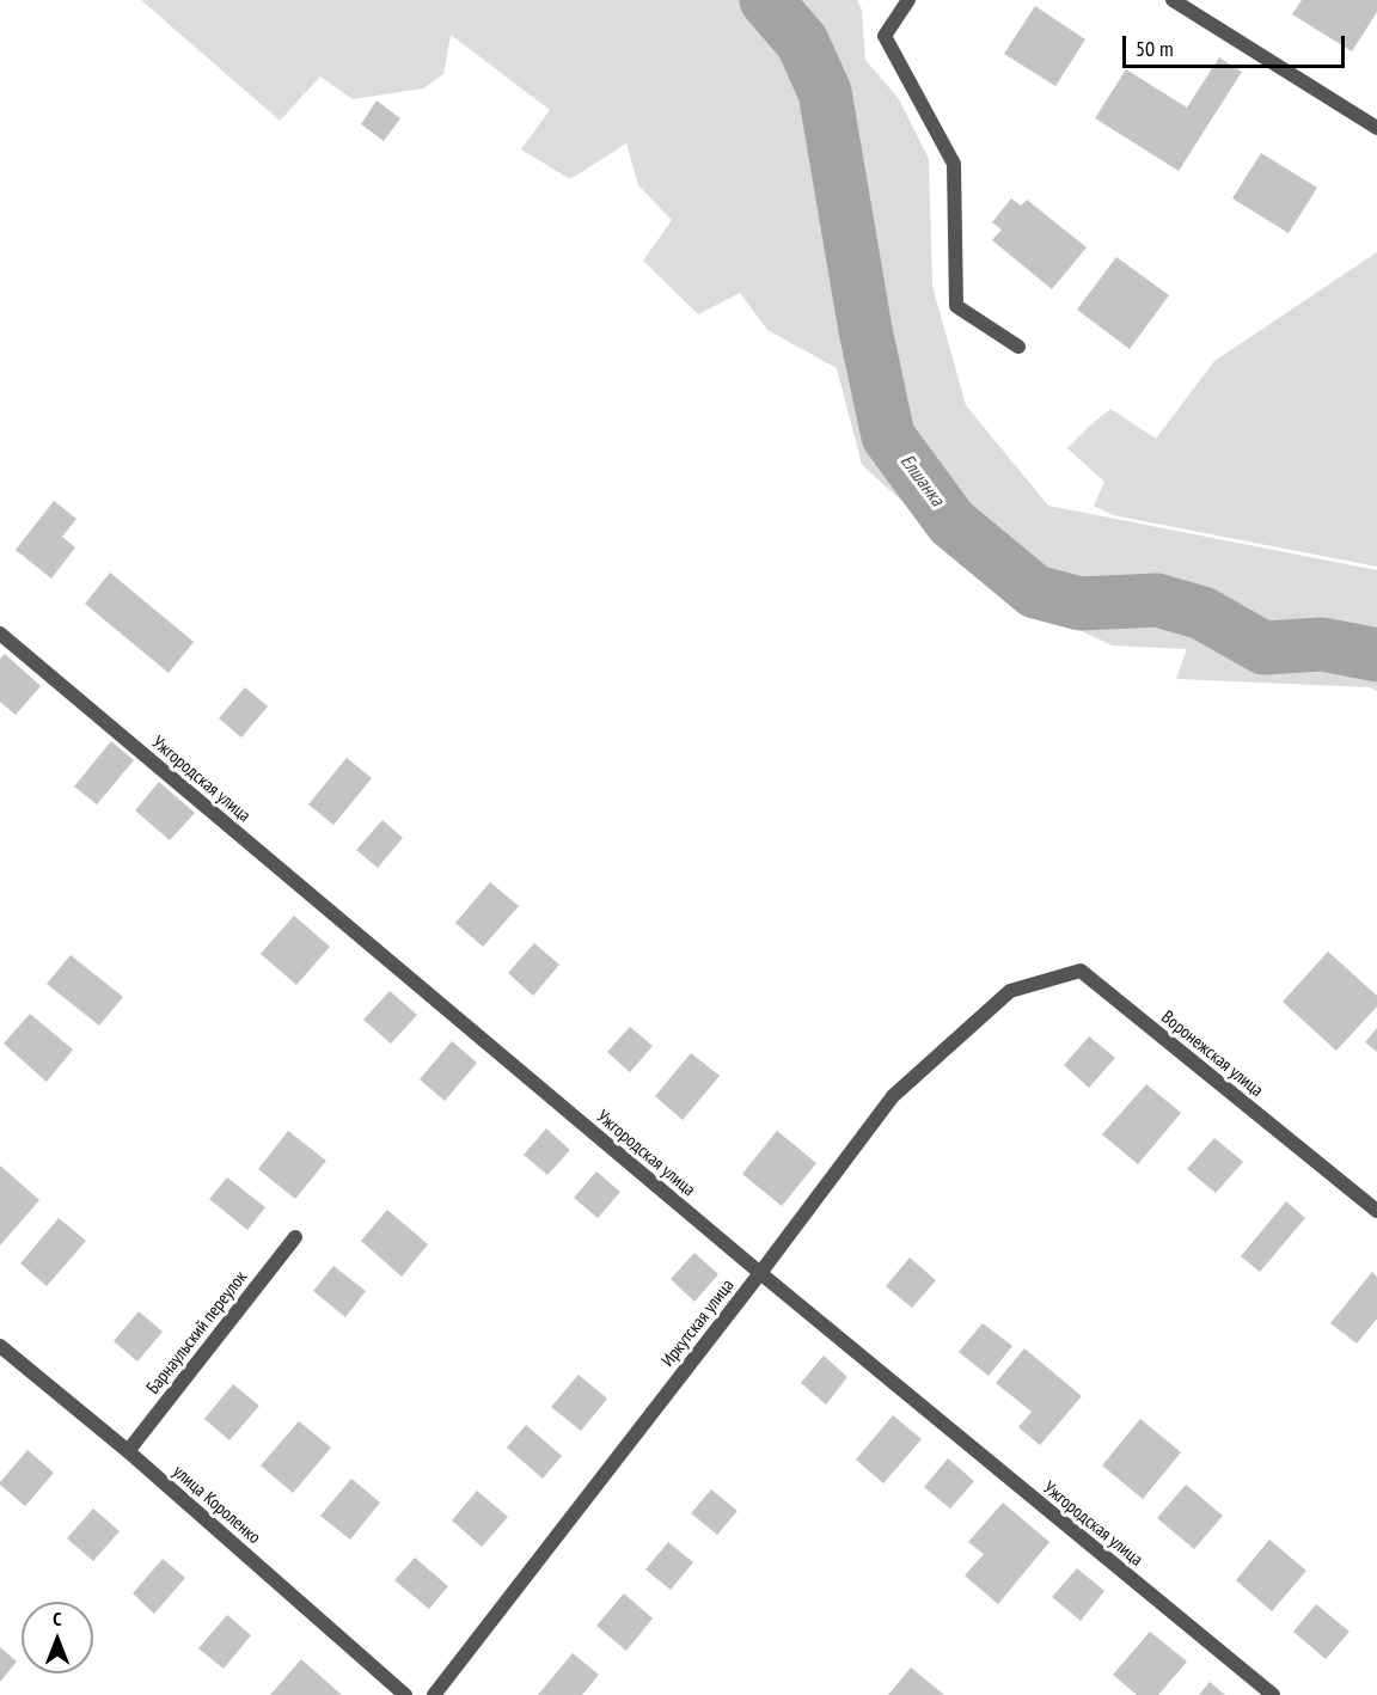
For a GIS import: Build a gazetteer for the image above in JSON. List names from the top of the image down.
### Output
{
  "streets": {
    "street": [
      "Ужгородская улица",
      "Воронежская улица",
      "Иркутская улица",
      "Барнаульский переулок",
      "улица Короленко"
    ]
  },
  "crossings": [
    ["Ужгородская улица", "Иркутская улица"],
    ["Воронежская улица", "Иркутская улица"],
    ["Барнаульский переулок", "улица Короленко"]
  ],
  "water": ["Елшанка"],
  "scale_bar": "50 m",
  "north": "top"
}
